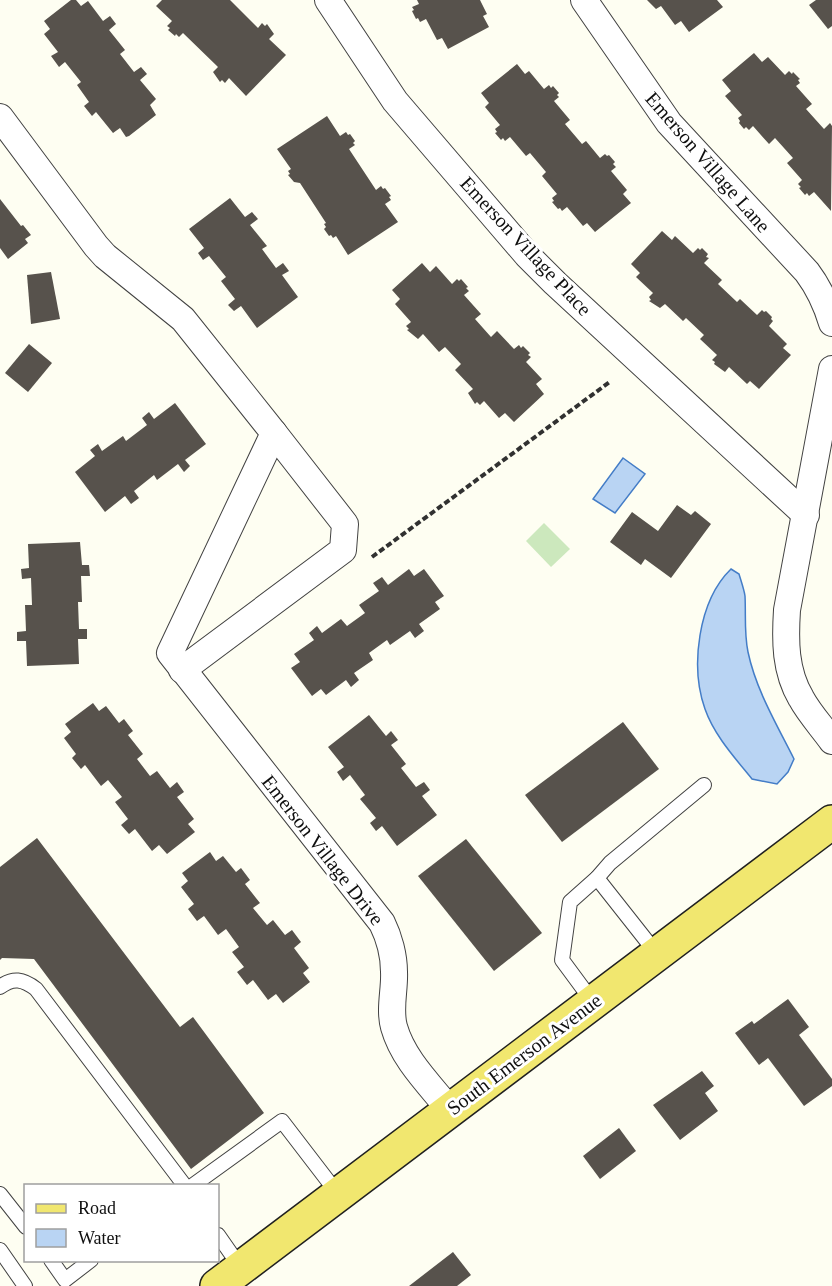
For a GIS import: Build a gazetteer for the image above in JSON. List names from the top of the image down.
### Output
{
  "streets": {
    "main road": ["South Emerson Avenue"],
    "street": ["Emerson Village Lane", "Emerson Village Place", "Emerson Village Drive"]
  },
  "crossings": [
    ["Emerson Village Drive", "South Emerson Avenue"]
  ],
  "legend": ["Road", "Water"]
}
